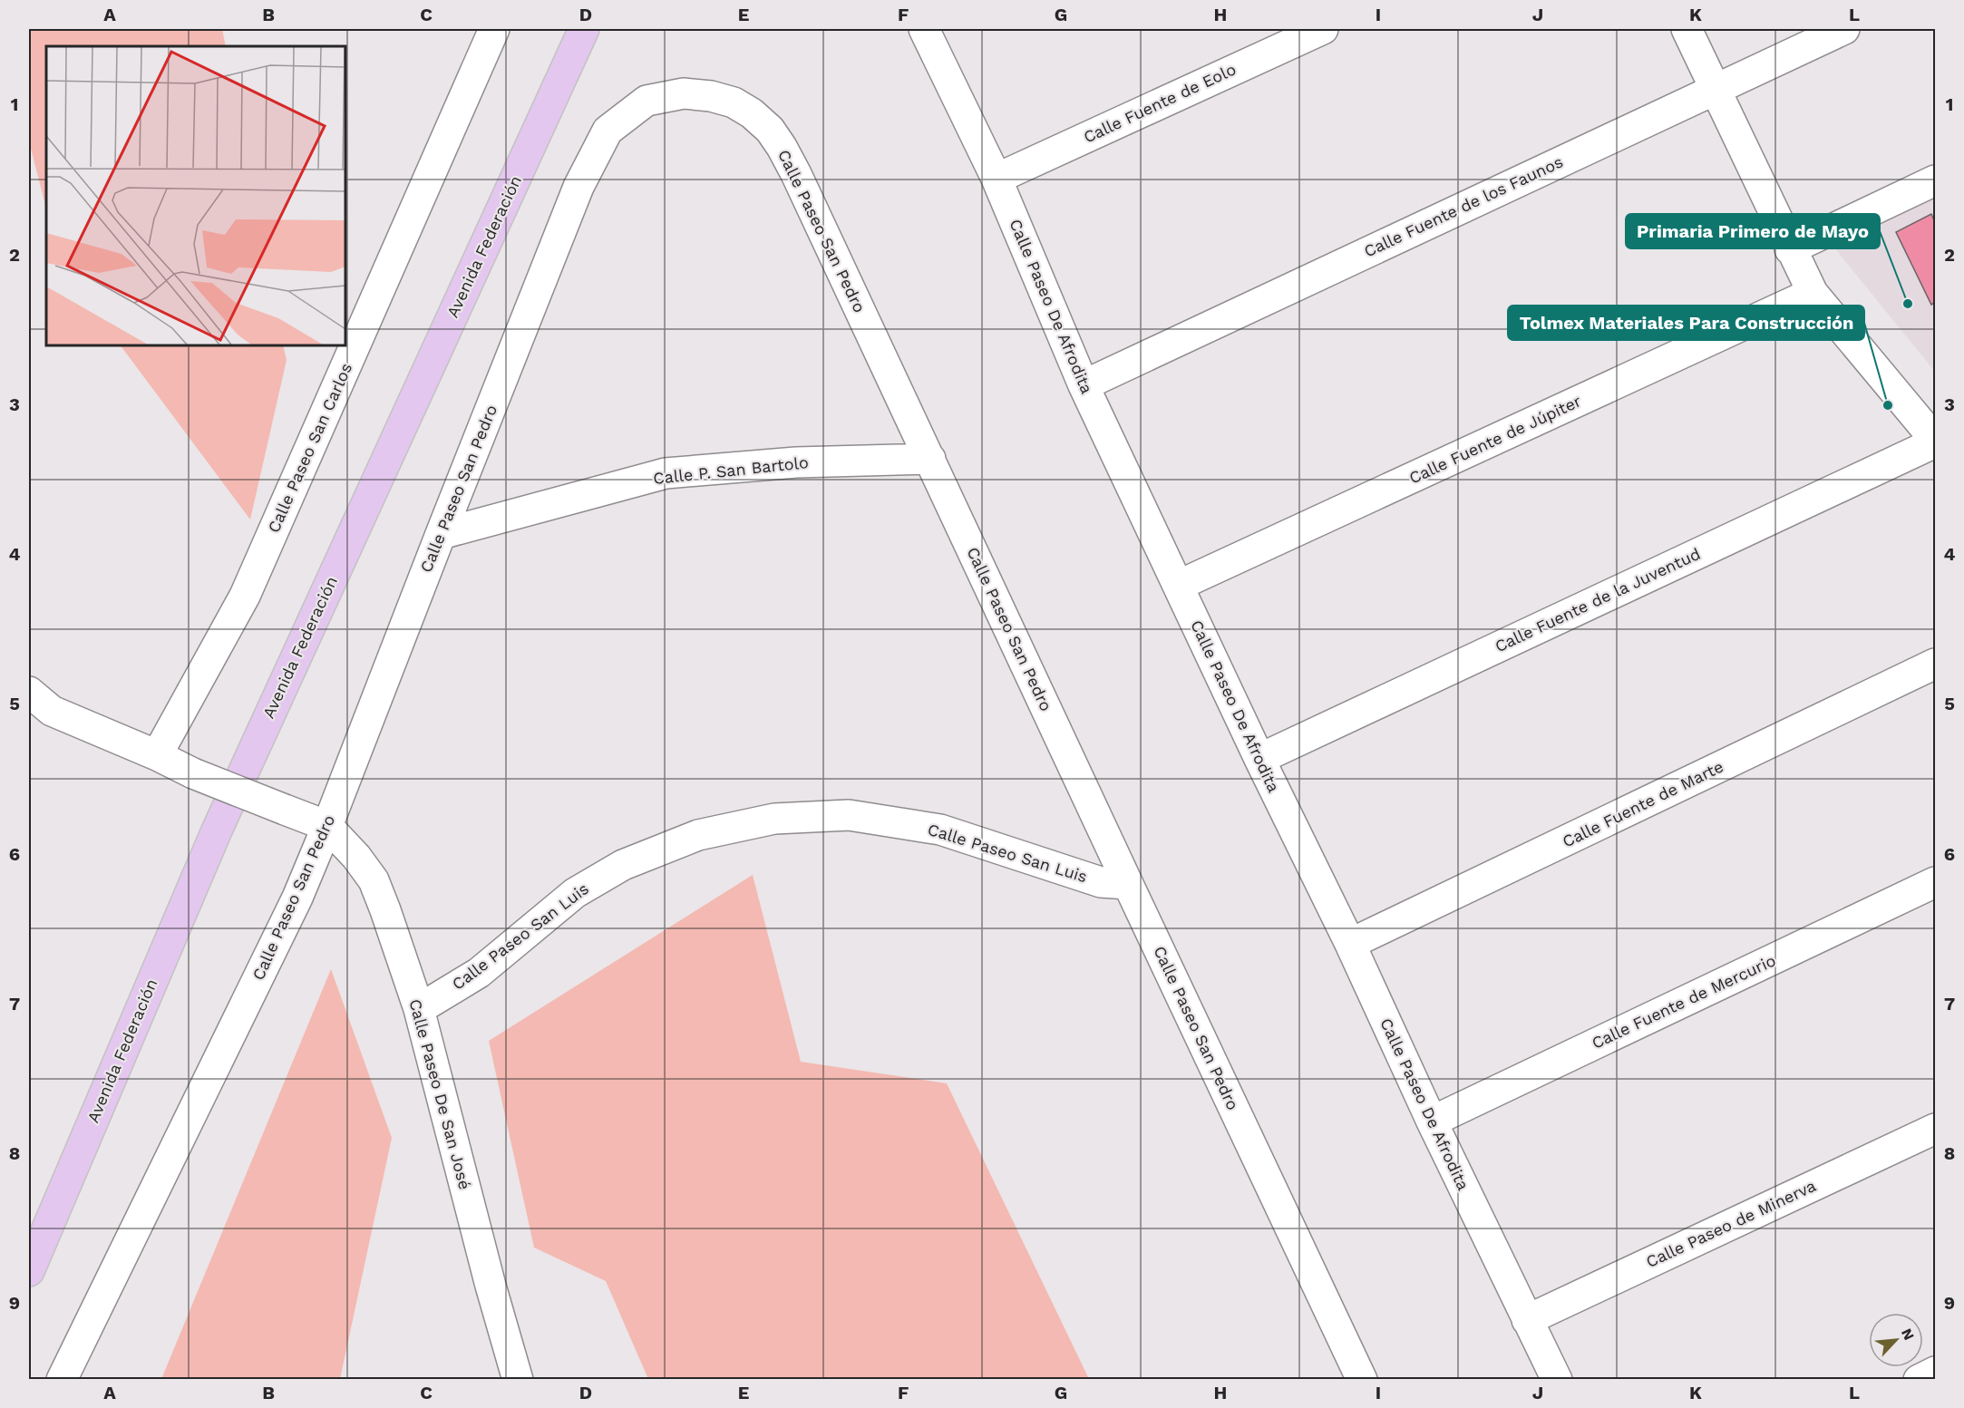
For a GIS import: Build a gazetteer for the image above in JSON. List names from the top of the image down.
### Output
{
  "streets": {
    "main road": ["Avenida Federación"],
    "street": [
      "Calle Fuente de Eolo",
      "Calle Fuente de los Faunos",
      "Calle Paseo San Pedro",
      "Calle Paseo De Afrodita",
      "Calle Fuente de Júpiter",
      "Calle Paseo San Carlos",
      "Calle P. San Bartolo",
      "Calle Fuente de la Juventud",
      "Calle Fuente de Marte",
      "Calle Paseo San Luis",
      "Calle Fuente de Mercurio",
      "Calle Paseo De San José",
      "Calle Paseo de Minerva"
    ]
  },
  "crossings": [
    ["Calle Fuente de Eolo", "Calle Paseo De Afrodita"],
    ["Calle Fuente de los Faunos", "Calle Paseo De Afrodita"],
    ["Calle Paseo San Pedro", "Calle P. San Bartolo"],
    ["Calle Paseo San Pedro", "Calle Paseo San Luis"],
    ["Calle Paseo San Pedro", "Calle Paseo De San José"],
    ["Calle Paseo De Afrodita", "Calle Fuente de Júpiter"],
    ["Calle Paseo De Afrodita", "Calle Fuente de la Juventud"],
    ["Calle Paseo De Afrodita", "Calle Fuente de Marte"],
    ["Calle Paseo De Afrodita", "Calle Fuente de Mercurio"],
    ["Calle Paseo De Afrodita", "Calle Paseo de Minerva"],
    ["Calle Paseo San Luis", "Calle Paseo De San José"]
  ],
  "places": ["Primaria Primero de Mayo", "Tolmex Materiales Para Construcción"],
  "north": "top right",
  "grid": {
    "columns": [
      "A",
      "B",
      "C",
      "D",
      "E",
      "F",
      "G",
      "H",
      "I",
      "J",
      "K",
      "L"
    ],
    "rows": [
      "1",
      "2",
      "3",
      "4",
      "5",
      "6",
      "7",
      "8",
      "9"
    ]
  }
}
